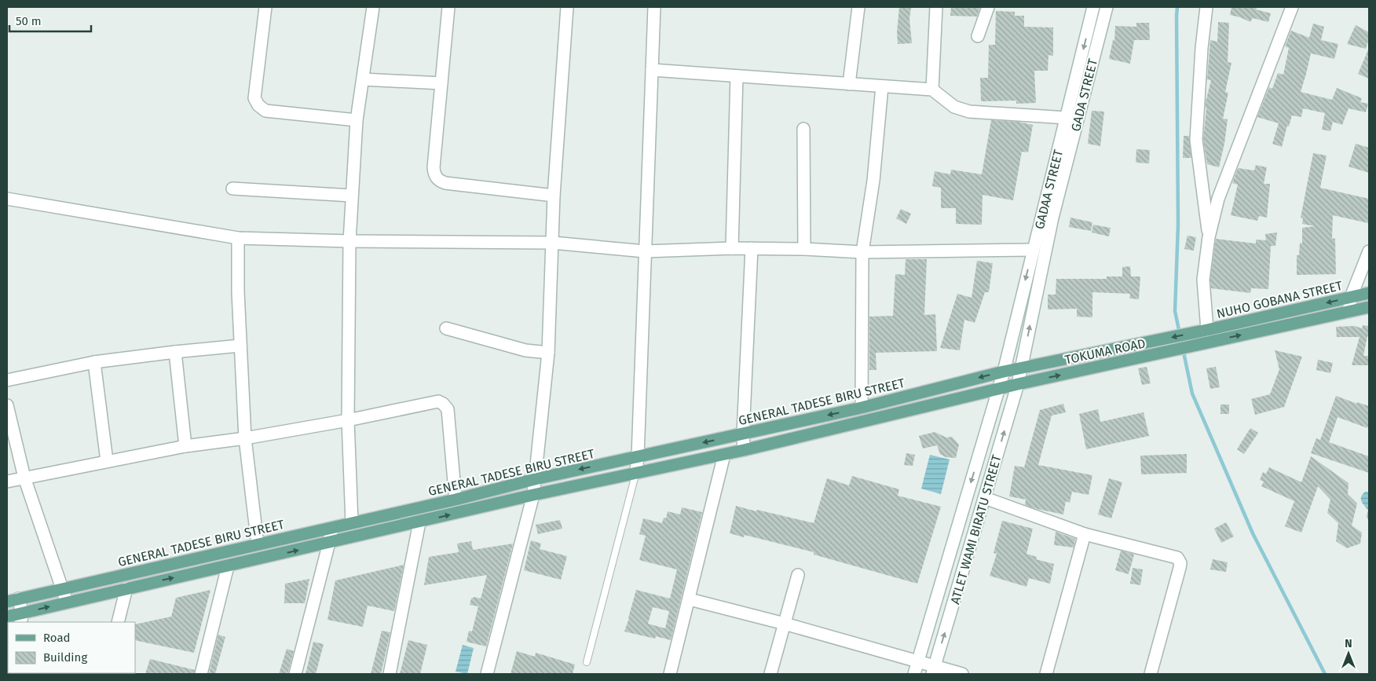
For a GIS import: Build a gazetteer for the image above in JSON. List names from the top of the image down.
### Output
{
  "streets": {
    "main road": ["NUHO GOBANA STREET", "TOKUMA ROAD", "GENERAL TADESE BIRU STREET"],
    "street": ["GADA STREET", "GADAA STREET", "ATLET WAMI BIRATU STREET"]
  },
  "crossings": [
    ["GADA STREET", "TOKUMA ROAD"],
    ["GADA STREET", "GENERAL TADESE BIRU STREET"],
    ["GADA STREET", "ATLET WAMI BIRATU STREET"],
    ["GADAA STREET", "GENERAL TADESE BIRU STREET"],
    ["GADAA STREET", "ATLET WAMI BIRATU STREET"],
    ["NUHO GOBANA STREET", "TOKUMA ROAD"],
    ["TOKUMA ROAD", "GENERAL TADESE BIRU STREET"],
    ["TOKUMA ROAD", "ATLET WAMI BIRATU STREET"],
    ["GENERAL TADESE BIRU STREET", "ATLET WAMI BIRATU STREET"]
  ],
  "one_way": ["GADA STREET", "GADAA STREET"],
  "legend": ["Road", "Building"],
  "scale_bar": "50 m",
  "north": "top"
}
